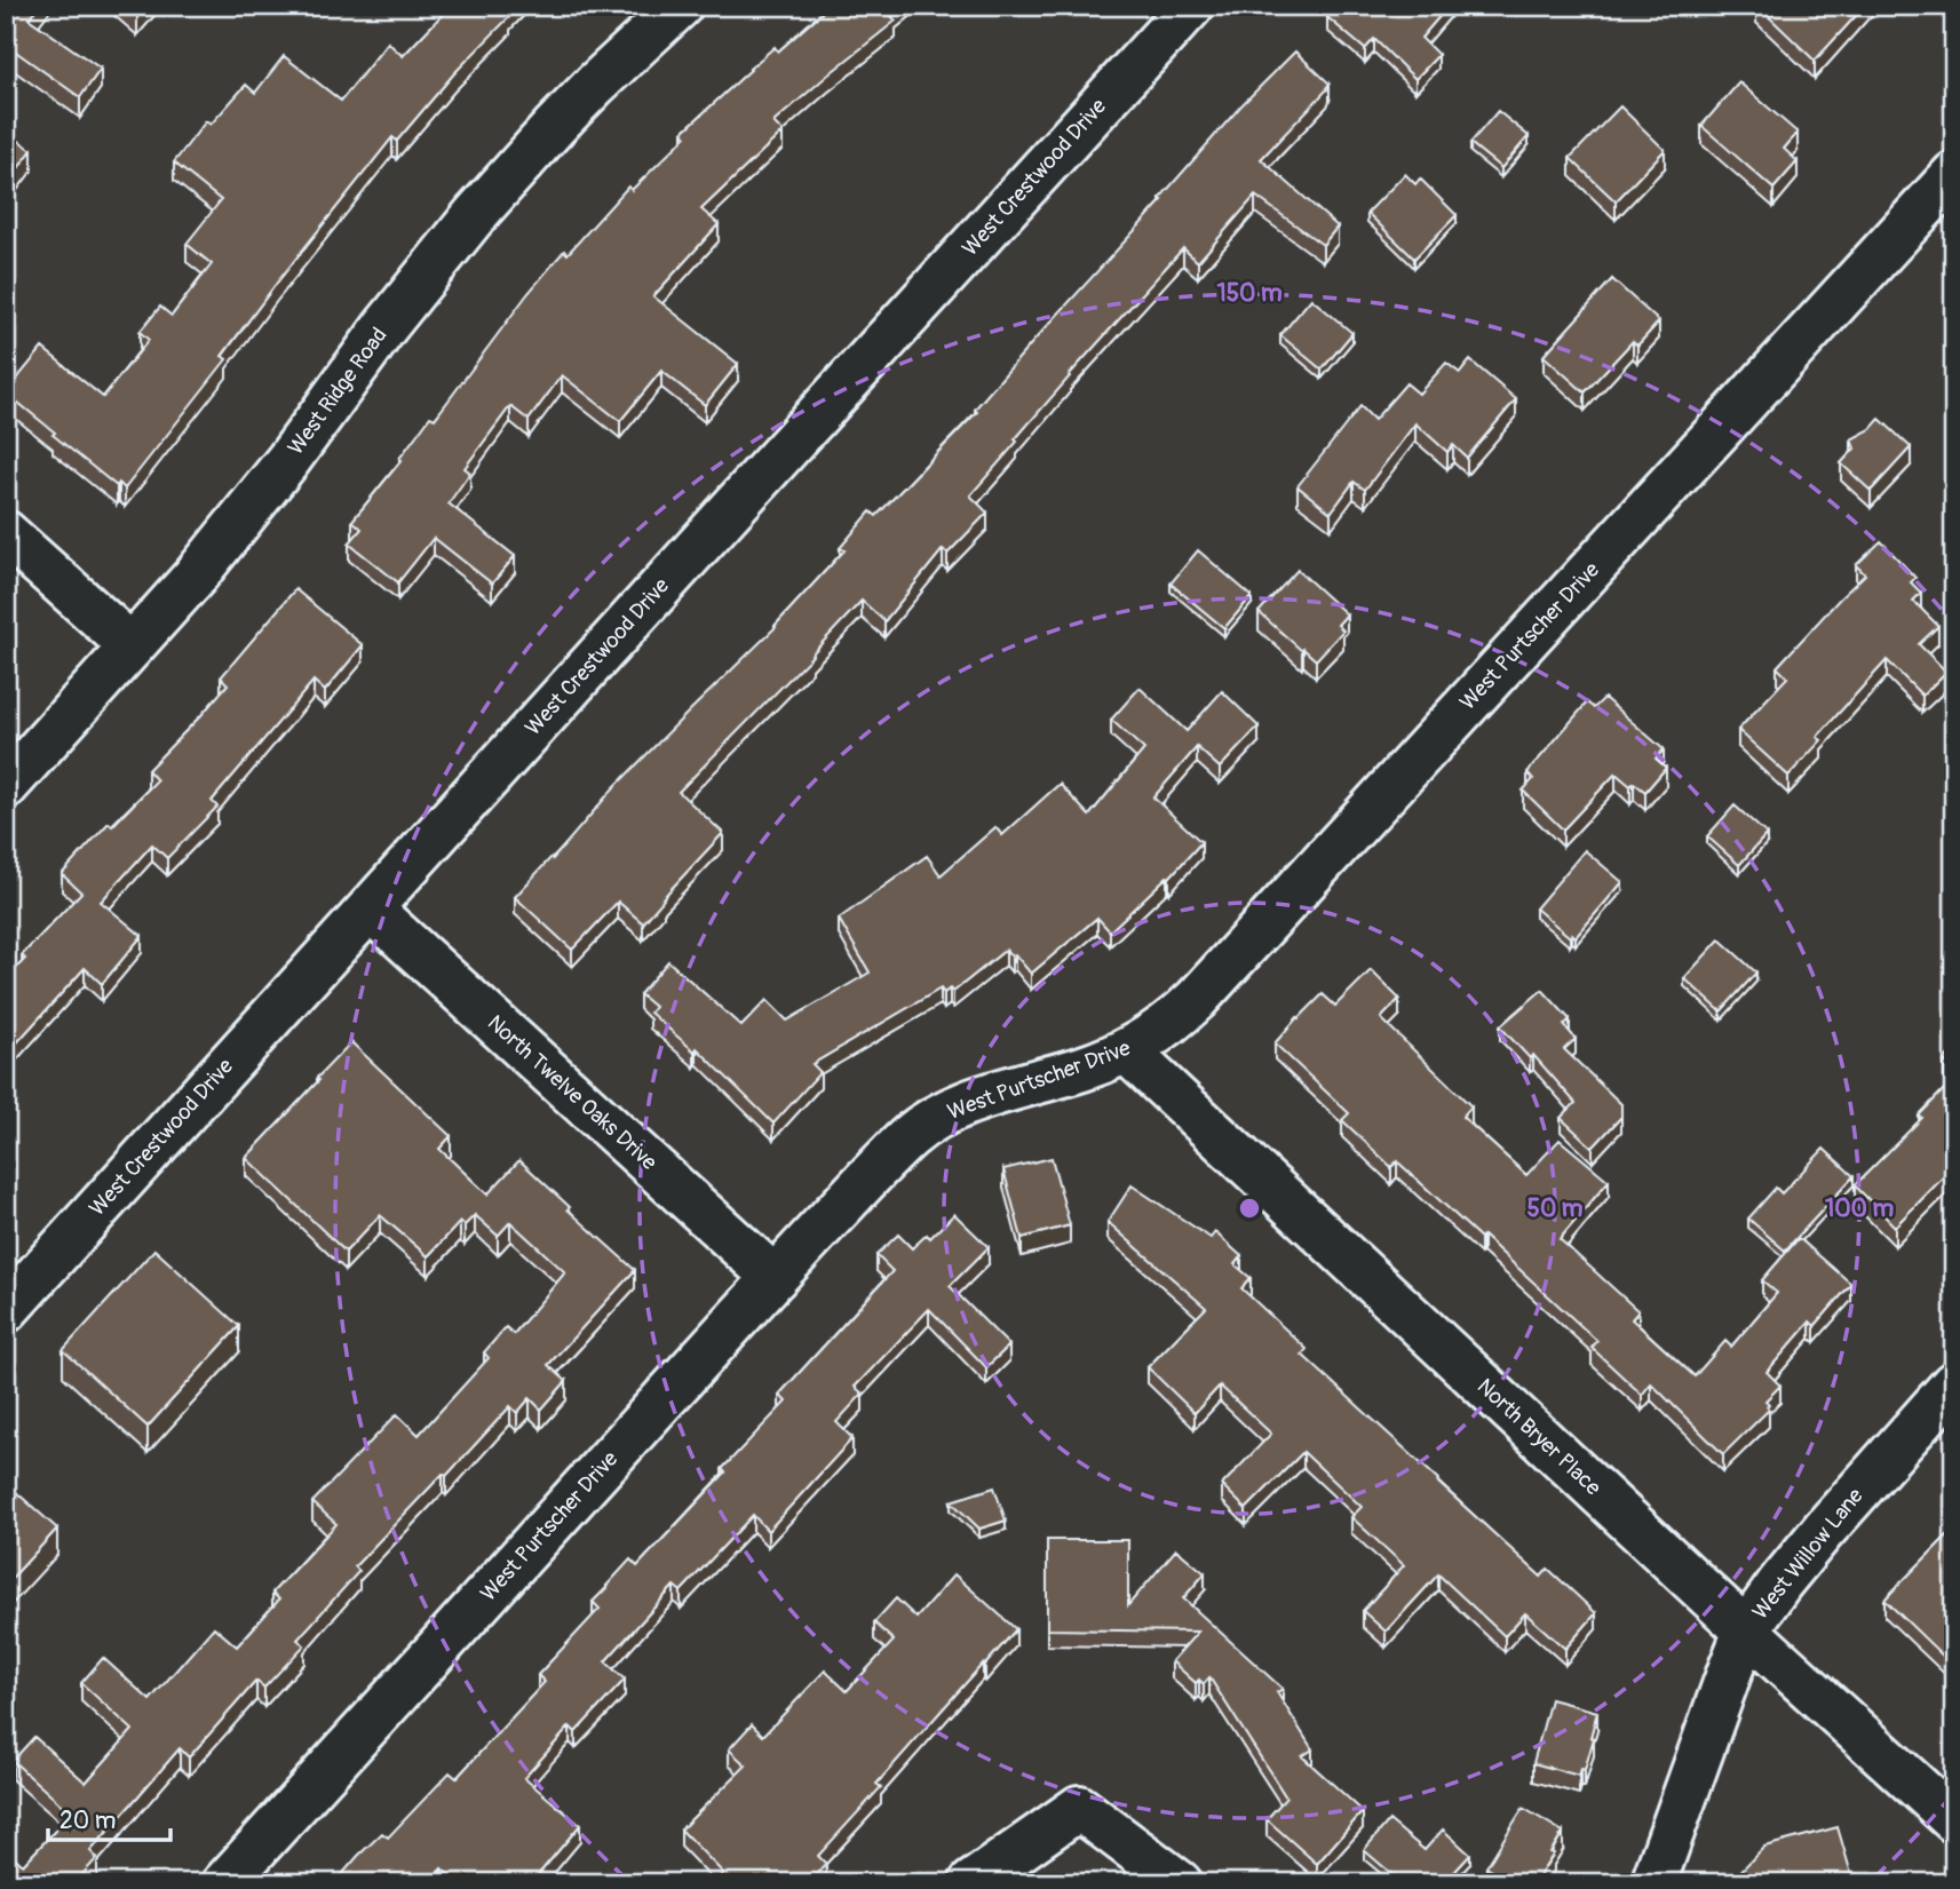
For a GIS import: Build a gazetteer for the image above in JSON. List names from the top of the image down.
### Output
{
  "streets": {
    "street": [
      "West Crestwood Drive",
      "West Ridge Road",
      "West Purtscher Drive",
      "North Twelve Oaks Drive",
      "North Bryer Place",
      "West Willow Lane"
    ]
  },
  "crossings": [
    ["West Crestwood Drive", "North Twelve Oaks Drive"],
    ["West Purtscher Drive", "North Twelve Oaks Drive"],
    ["West Purtscher Drive", "North Bryer Place"],
    ["North Bryer Place", "West Willow Lane"]
  ],
  "scale_bar": "20 m",
  "rings": ["150 m", "50 m", "100 m"]
}
